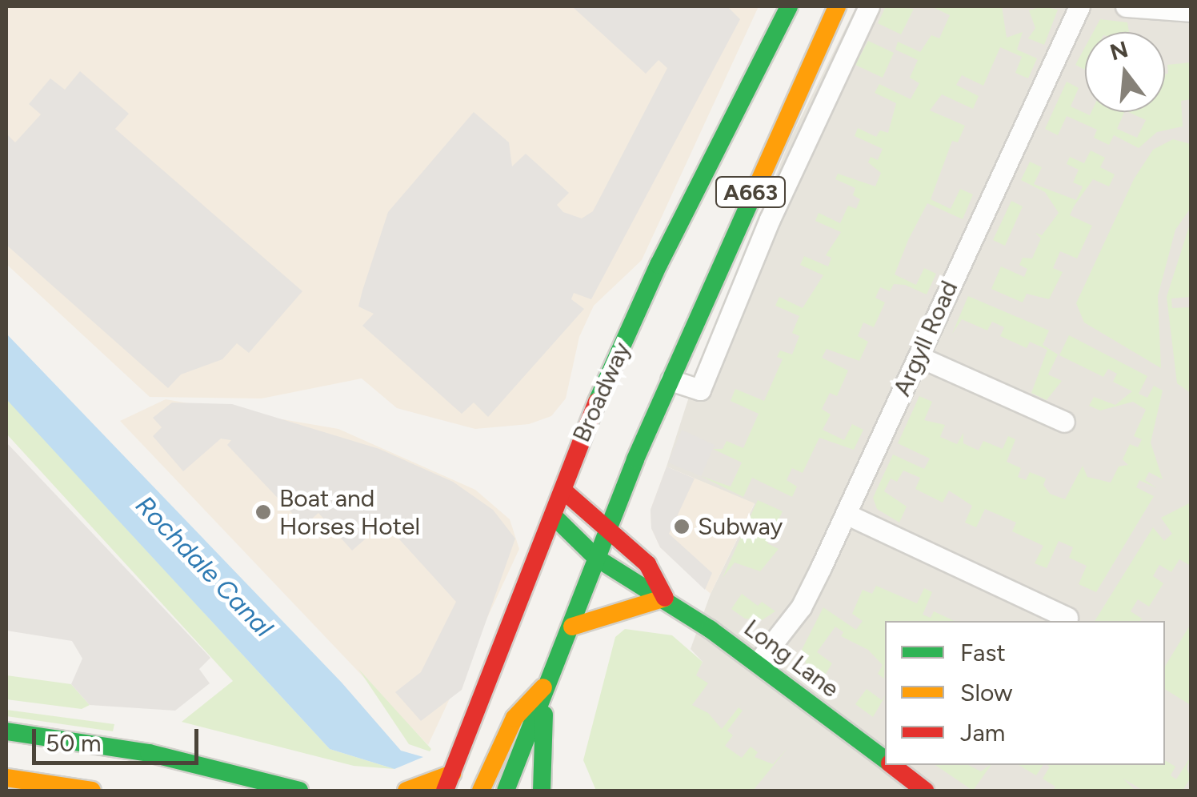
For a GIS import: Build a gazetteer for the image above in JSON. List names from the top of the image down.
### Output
{
  "streets": {
    "main road": ["A663", "Broadway", "Long Lane"],
    "street": ["Argyll Road"]
  },
  "crossings": [
    ["A663", "Long Lane"],
    ["Argyll Road", "Long Lane"],
    ["Broadway", "Long Lane"]
  ],
  "water": ["Rochdale Canal"],
  "places": ["Boat and Horses Hotel", "Subway"],
  "legend": ["Fast", "Slow", "Jam"],
  "scale_bar": "50 m",
  "north": "top"
}
